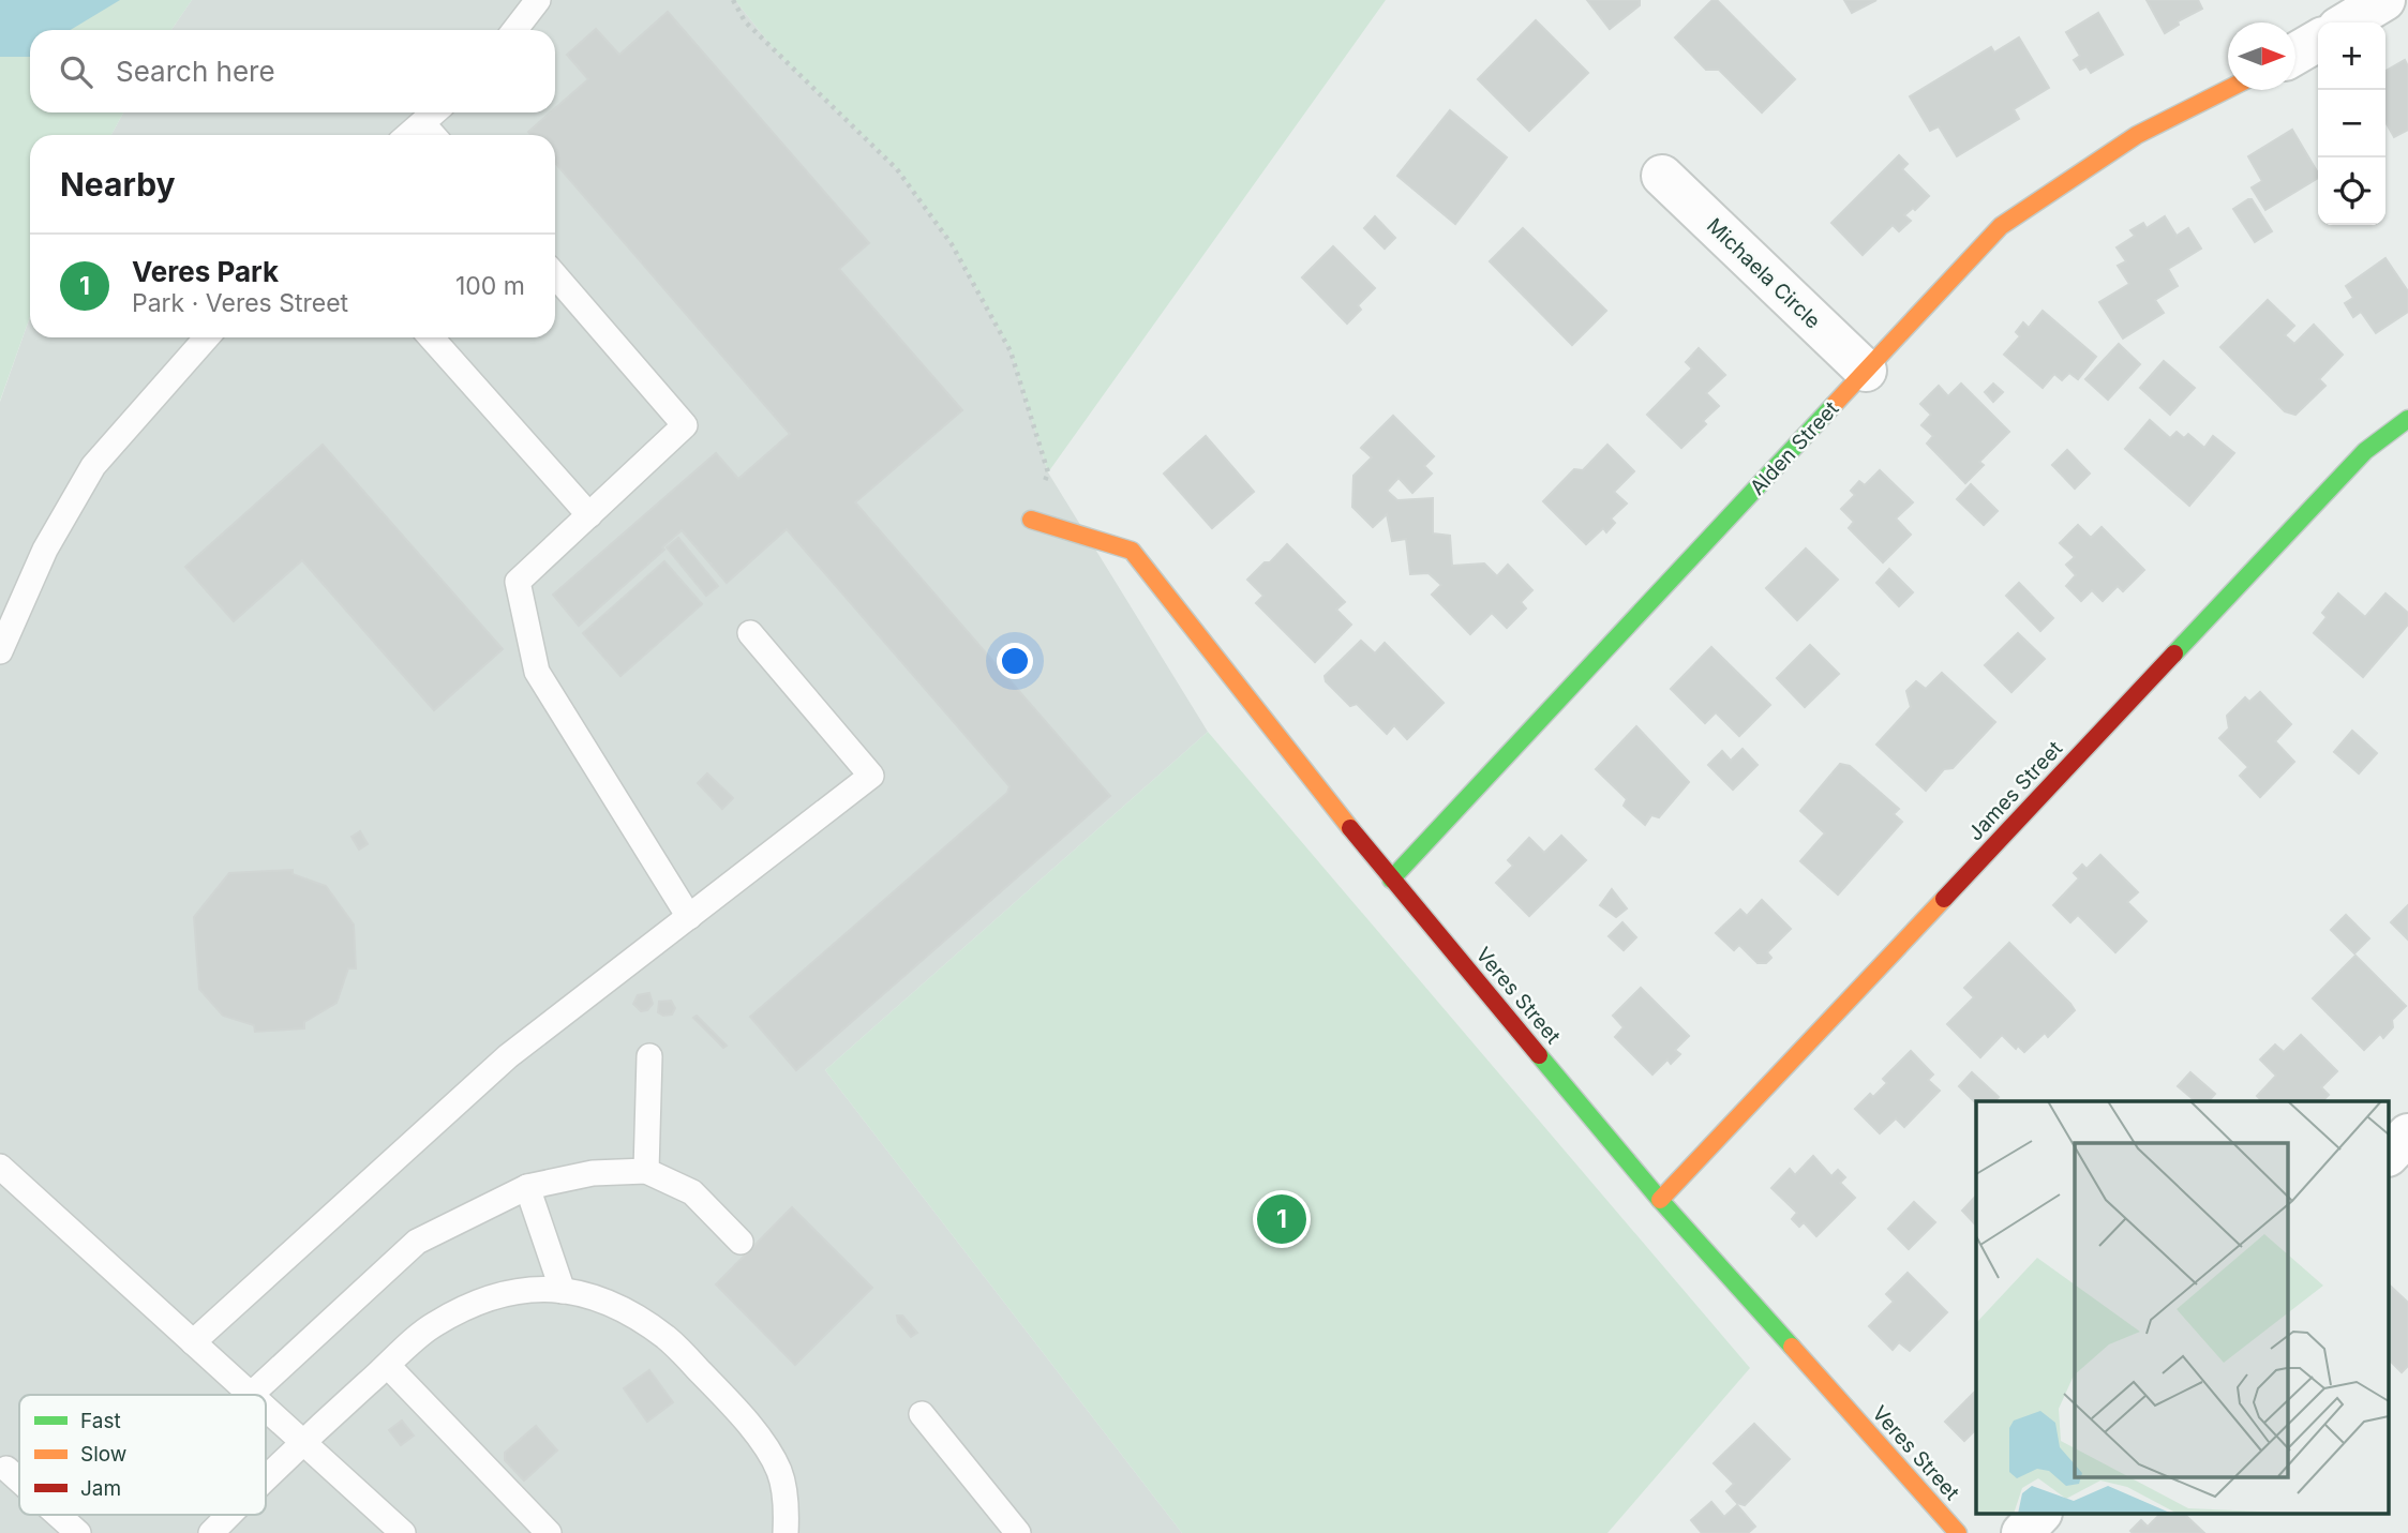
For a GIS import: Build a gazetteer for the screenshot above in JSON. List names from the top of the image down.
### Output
{
  "streets": {
    "street": [
      "Michaela Circle",
      "Alden Street",
      "James Street",
      "Veres Street"
    ]
  },
  "crossings": [
    ["Michaela Circle", "Alden Street"],
    ["Alden Street", "Veres Street"],
    ["James Street", "Veres Street"]
  ],
  "legend": ["Fast", "Slow", "Jam"],
  "north": "right",
  "page": {
    "map_buttons": ["+", "−"],
    "search": "Search here",
    "heading": "Nearby",
    "list": [
      {
        "mark": "1",
        "name": "Veres Park",
        "note": "Park · Veres Street",
        "value": "100 m"
      }
    ],
    "pins": "1"
  }
}
